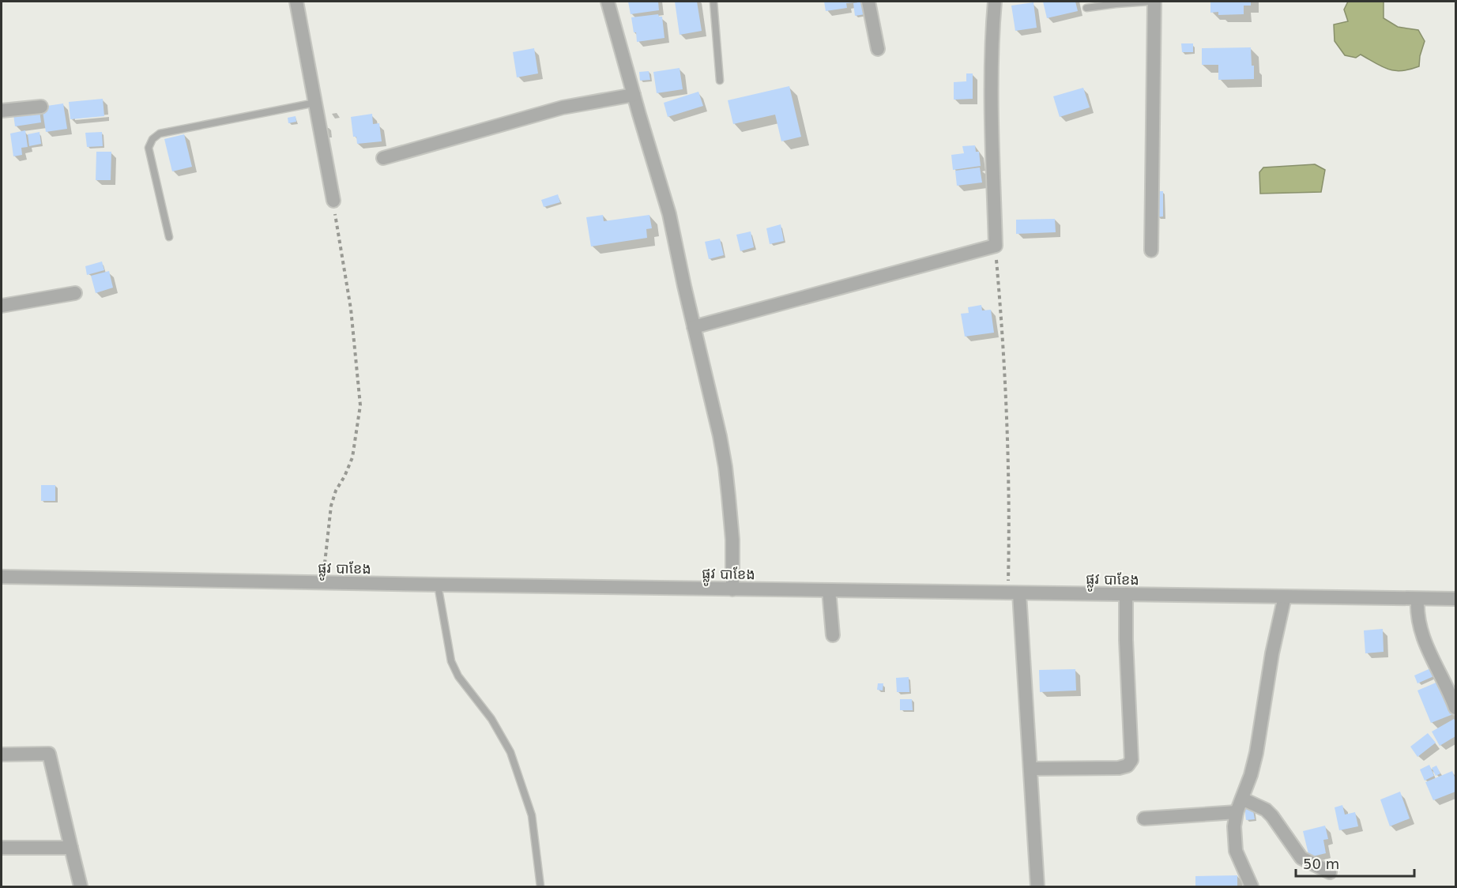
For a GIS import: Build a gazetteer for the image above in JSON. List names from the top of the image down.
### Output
{
  "streets": {
    "street": ["ផ្លូវ បាខែង"]
  },
  "scale_bar": "50 m"
}
